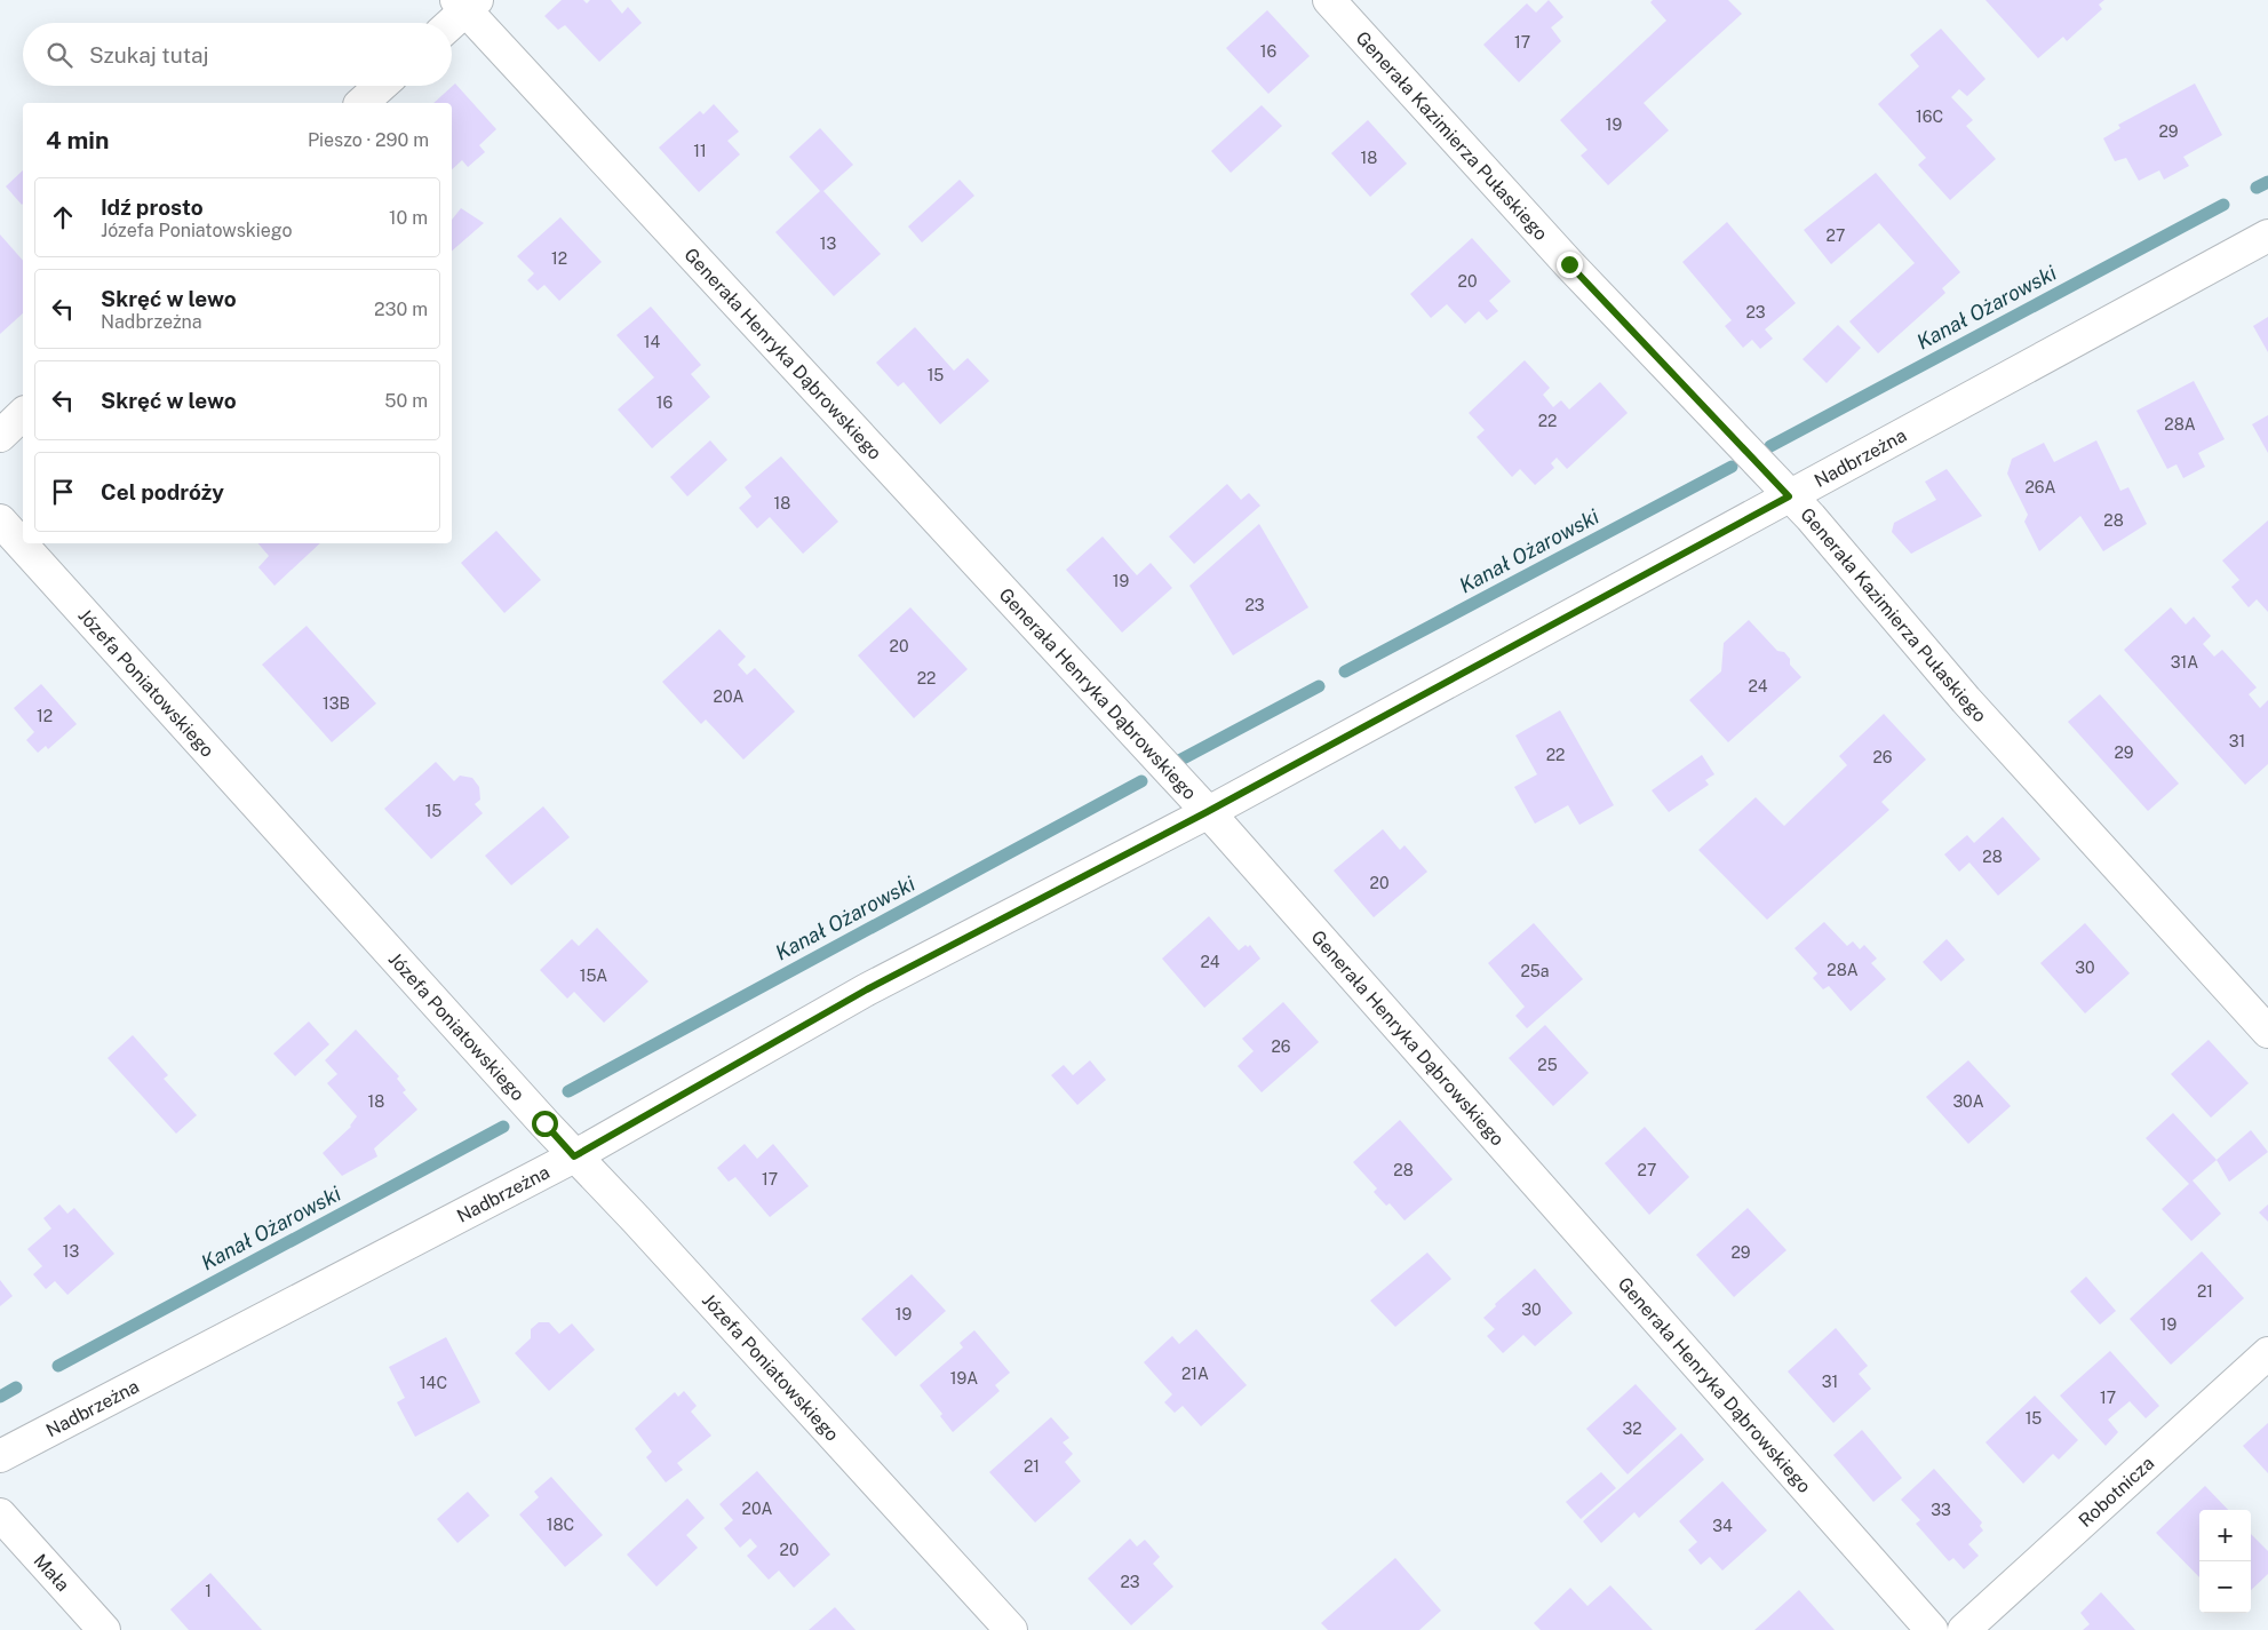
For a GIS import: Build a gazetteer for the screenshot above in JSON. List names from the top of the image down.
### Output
{
  "streets": {
    "street": [
      "Generała Kazimierza Pułaskiego",
      "Generała Henryka Dąbrowskiego",
      "Nadbrzeżna",
      "Józefa Poniatowskiego",
      "Robotnicza",
      "Mała"
    ]
  },
  "crossings": [
    ["Generała Kazimierza Pułaskiego", "Nadbrzeżna"],
    ["Generała Henryka Dąbrowskiego", "Nadbrzeżna"],
    ["Nadbrzeżna", "Józefa Poniatowskiego"]
  ],
  "water": ["Kanał Ożarowski"],
  "house_numbers": [
    "17",
    "16",
    "16C",
    "19",
    "29",
    "11",
    "18",
    "27",
    "13",
    "12",
    "20",
    "23",
    "14",
    "15",
    "16",
    "22",
    "28A",
    "26A",
    "18",
    "28",
    "19",
    "23",
    "20",
    "31A",
    "22",
    "24",
    "20A",
    "13B",
    "12",
    "31",
    "29",
    "22",
    "26",
    "15",
    "28",
    "20",
    "24",
    "30",
    "28A",
    "25a",
    "15A",
    "26",
    "25",
    "18",
    "30A",
    "28",
    "27",
    "17",
    "13",
    "29",
    "21",
    "30",
    "19",
    "19",
    "21A",
    "19A",
    "31",
    "14C",
    "17",
    "15",
    "32",
    "21",
    "20A",
    "33",
    "18C",
    "34",
    "20",
    "23",
    "1"
  ],
  "page": {
    "search": "Szukaj tutaj",
    "heading": ["4 min", "Pieszo · 290 m"],
    "list": [
      ["Idź prosto", "Józefa Poniatowskiego", "10 m"],
      ["Skręć w lewo", "Nadbrzeżna", "230 m"],
      ["Skręć w lewo", "50 m"],
      "Cel podróży"
    ],
    "map_buttons": ["+", "−"]
  }
}
